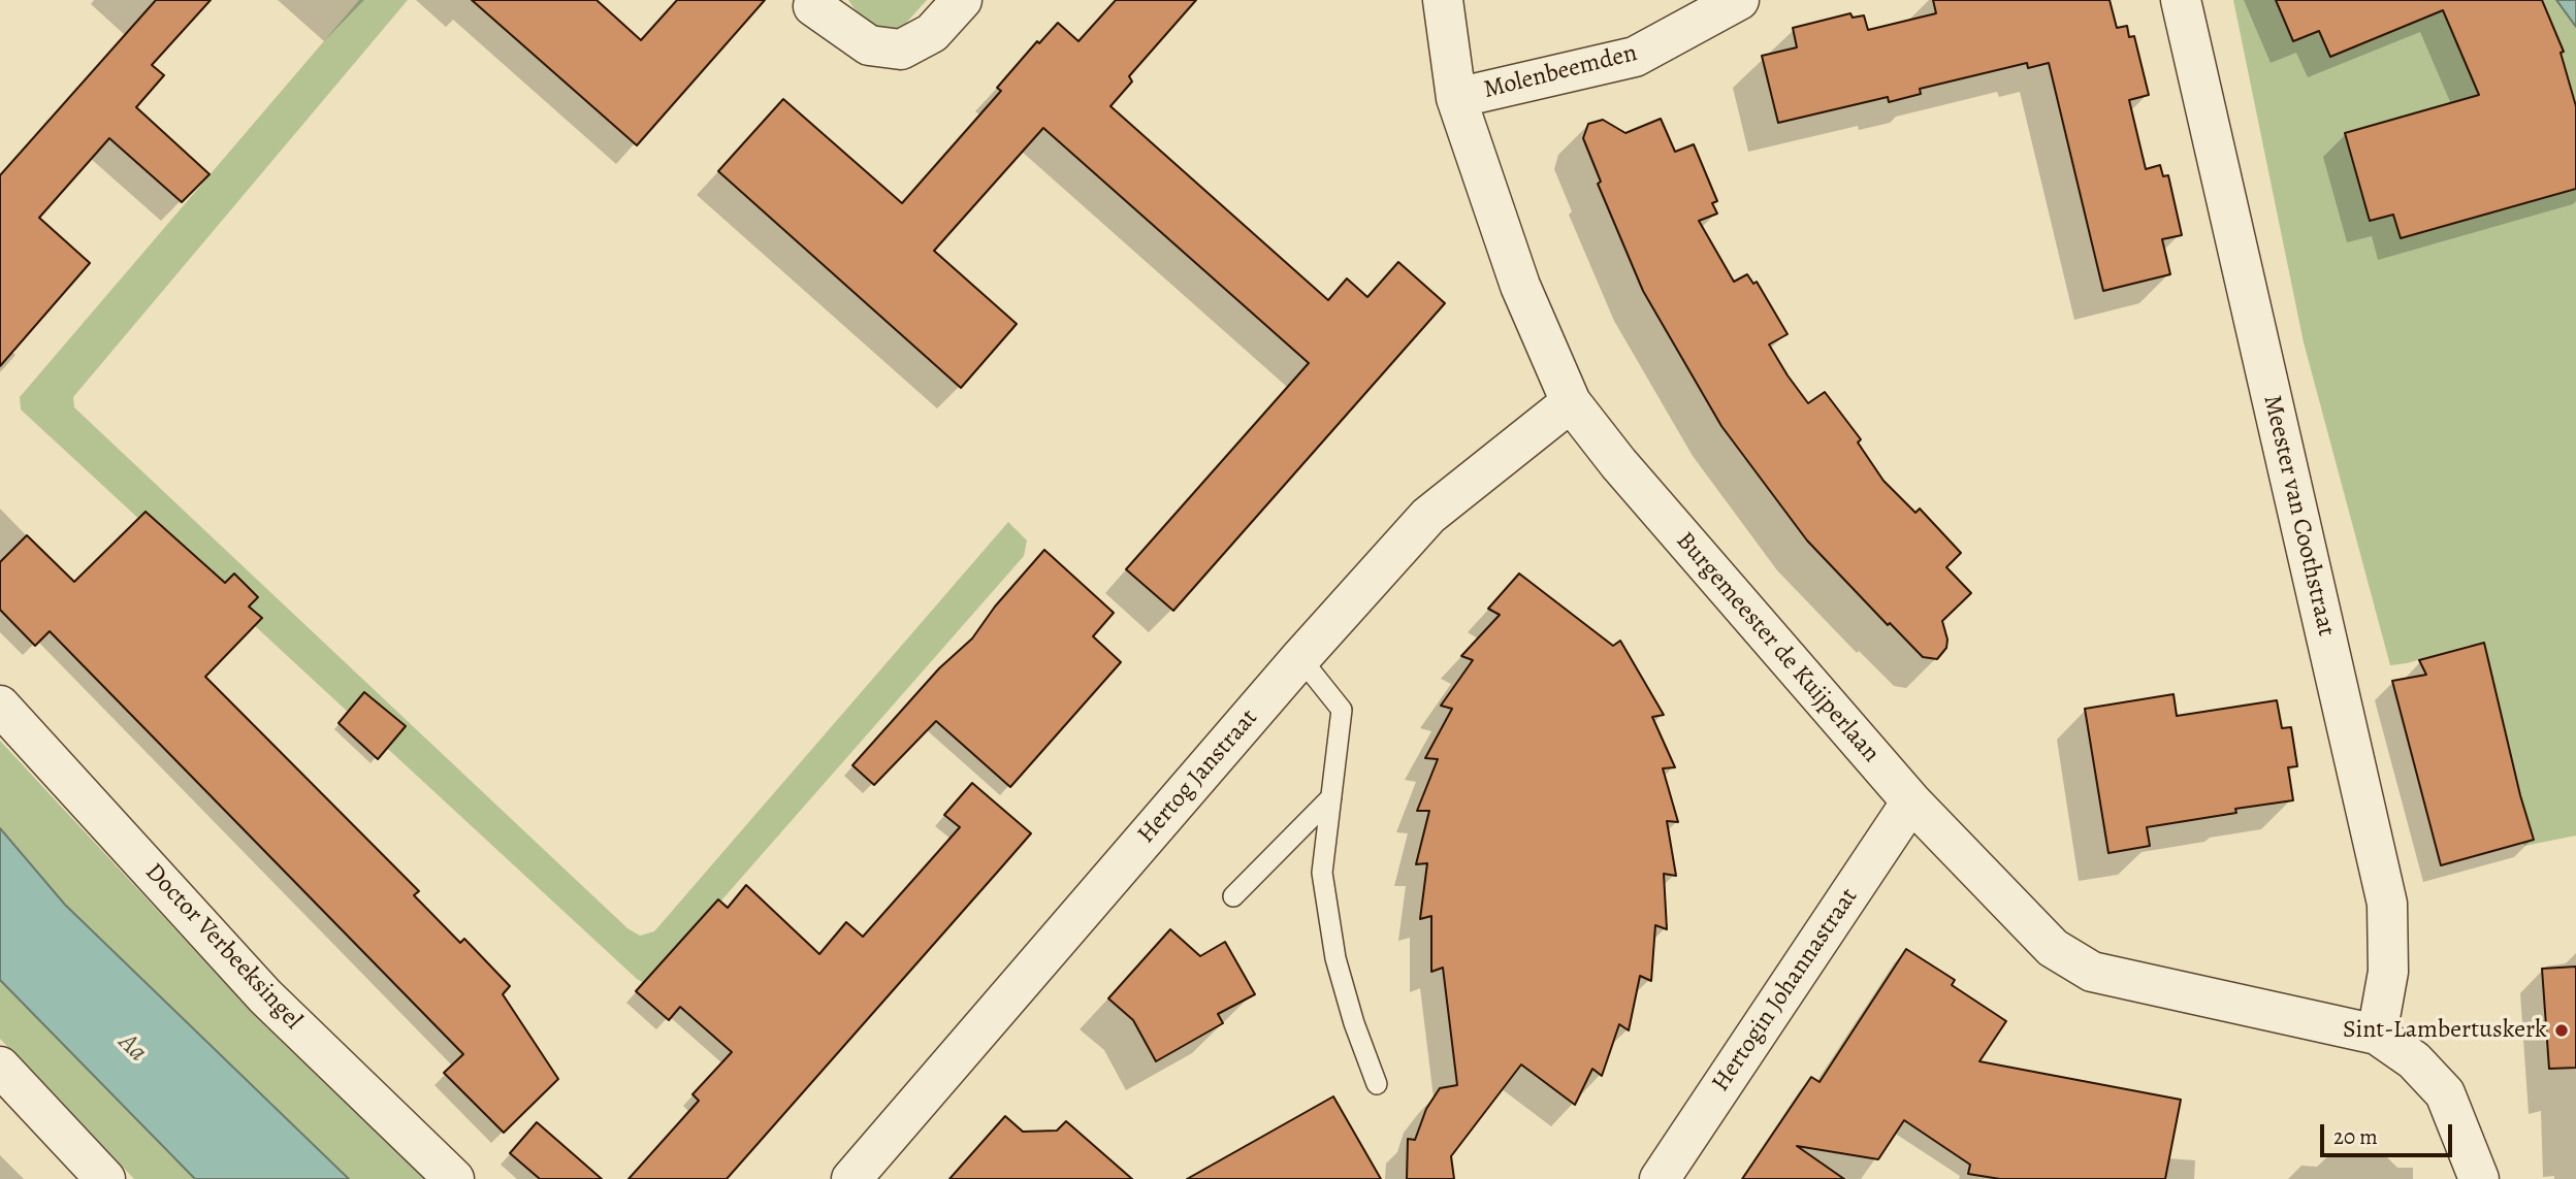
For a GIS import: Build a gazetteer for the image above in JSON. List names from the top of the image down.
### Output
{
  "streets": {
    "street": [
      "Molenbeemden",
      "Meester van Coothstraat",
      "Burgemeester de Kuijperlaan",
      "Hertog Janstraat",
      "Doctor Verbeeksingel",
      "Hertogin Johannastraat"
    ]
  },
  "crossings": [
    ["Molenbeemden", "Burgemeester de Kuijperlaan"],
    ["Meester van Coothstraat", "Burgemeester de Kuijperlaan"],
    ["Burgemeester de Kuijperlaan", "Hertog Janstraat"],
    ["Burgemeester de Kuijperlaan", "Hertogin Johannastraat"]
  ],
  "water": ["Aa"],
  "places": ["Sint-Lambertuskerk"],
  "scale_bar": "20 m"
}
